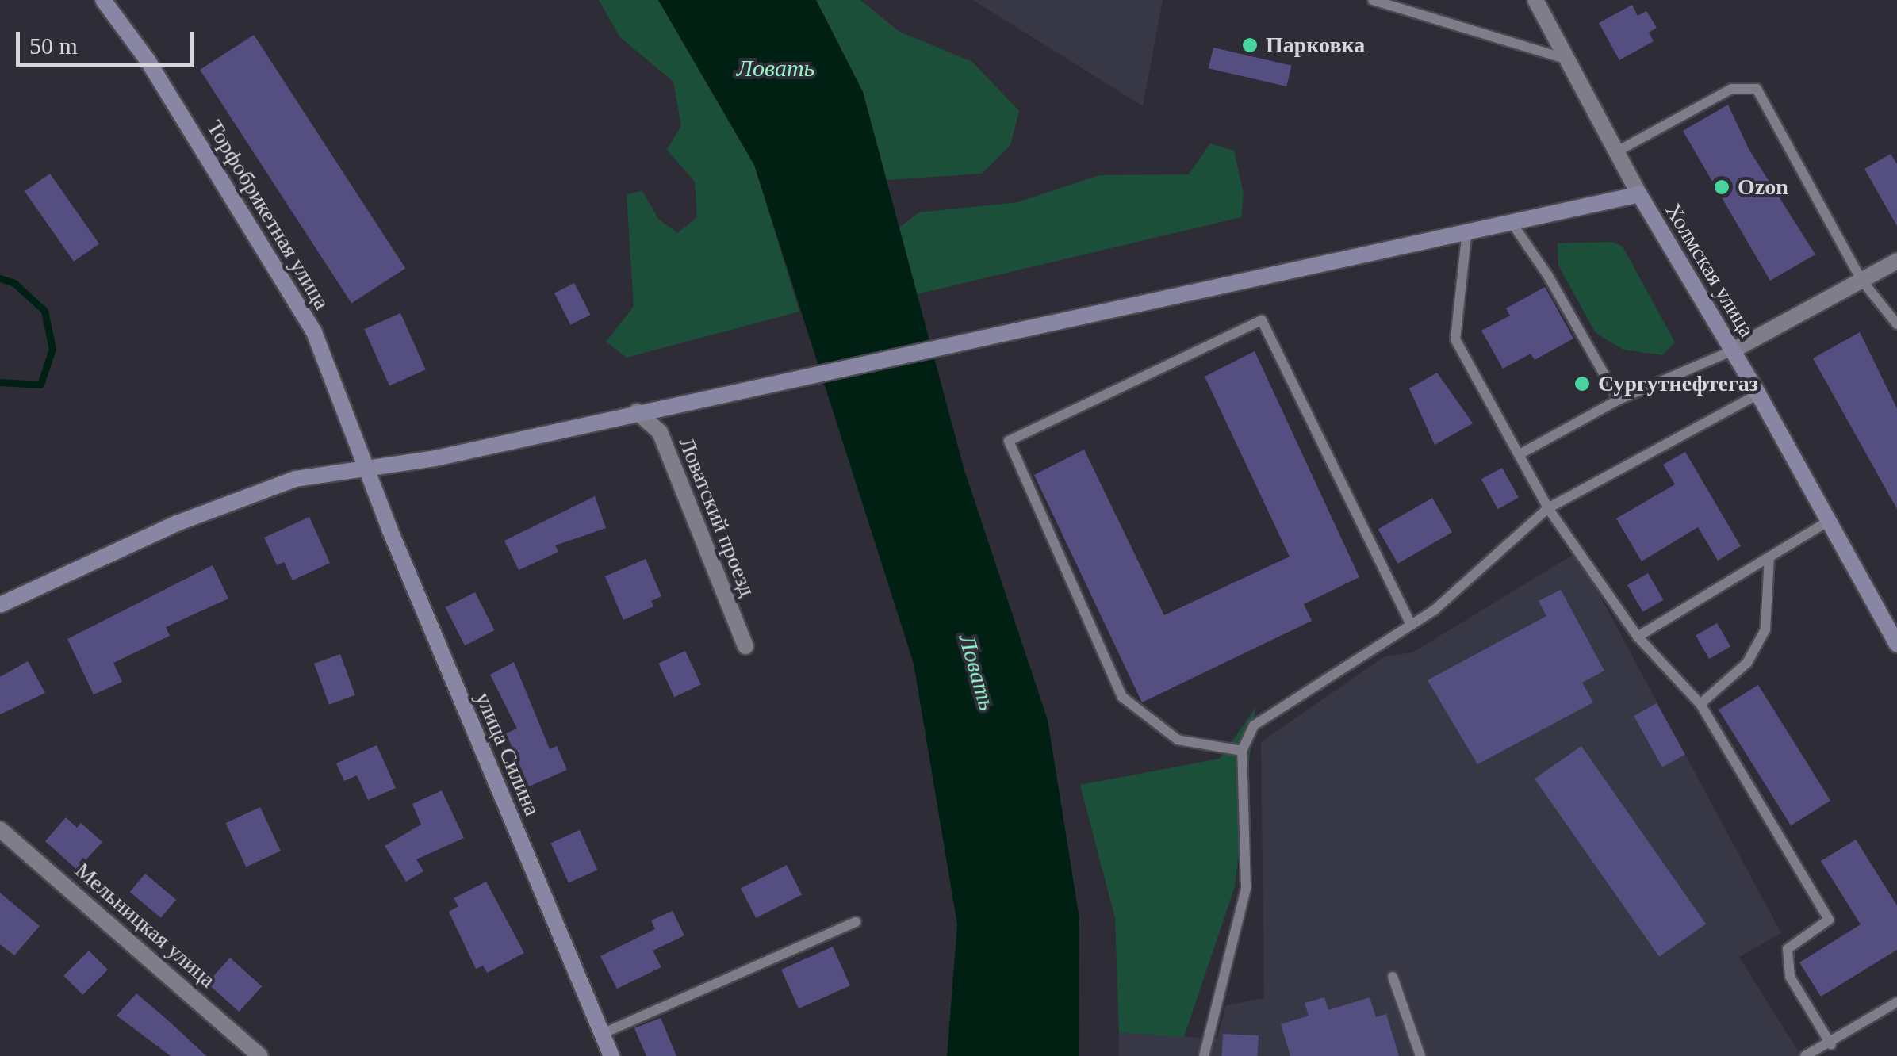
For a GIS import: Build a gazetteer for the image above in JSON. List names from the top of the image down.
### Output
{
  "streets": {
    "main road": ["Торфобрикетная улица", "Холмская улица", "улица Силина"],
    "street": ["Ловатский проезд", "Мельницкая улица"]
  },
  "crossings": [
    ["Торфобрикетная улица", "улица Силина"]
  ],
  "water": ["Ловать"],
  "places": ["Парковка", "Ozon", "Сургутнефтегаз"],
  "scale_bar": "50 m"
}
